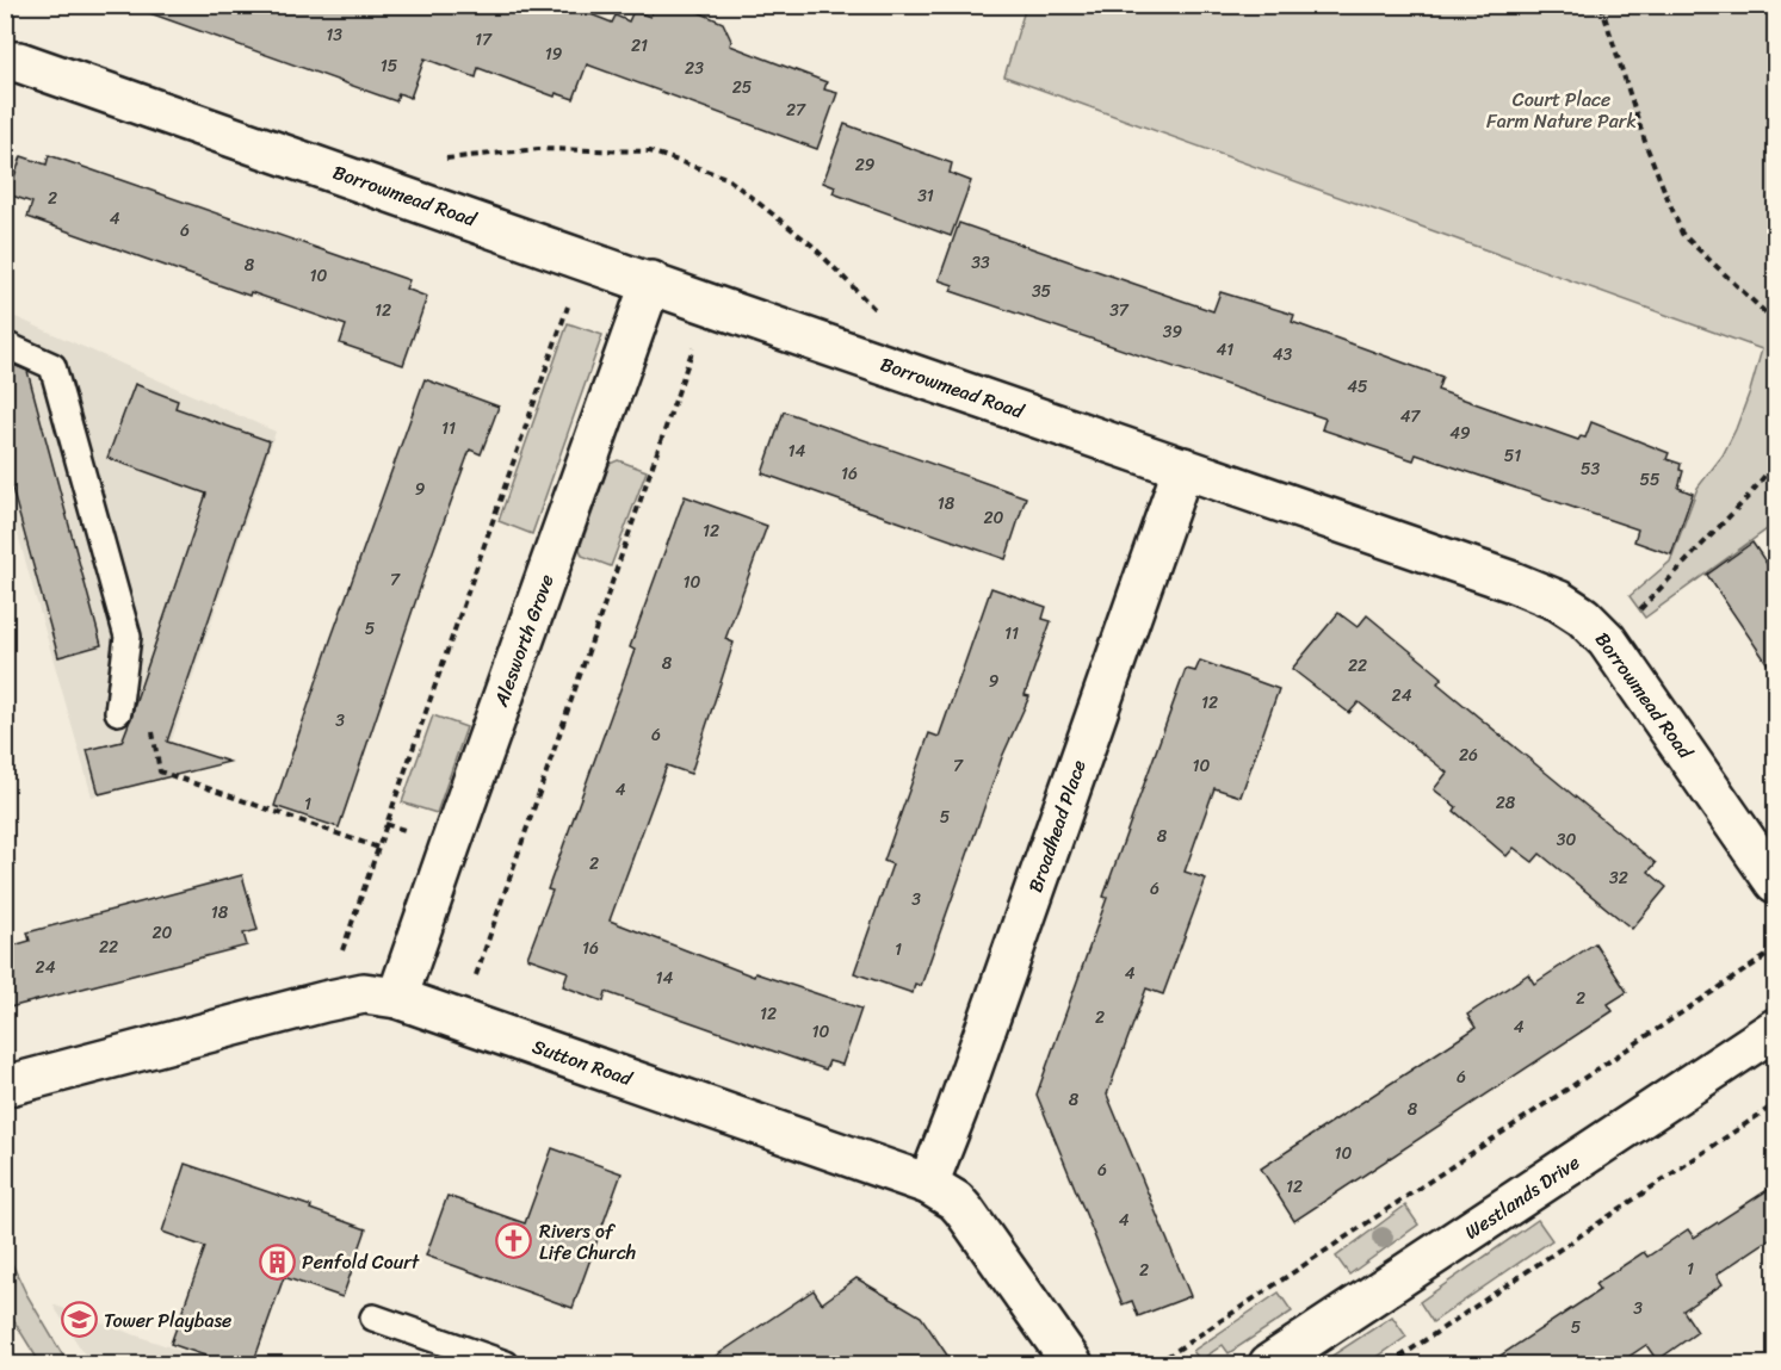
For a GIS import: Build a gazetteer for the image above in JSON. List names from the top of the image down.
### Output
{
  "streets": {
    "street": [
      "Borrowmead Road",
      "Alesworth Grove",
      "Broadhead Place",
      "Sutton Road",
      "Westlands Drive"
    ]
  },
  "crossings": [
    ["Borrowmead Road", "Alesworth Grove"],
    ["Borrowmead Road", "Broadhead Place"],
    ["Alesworth Grove", "Sutton Road"],
    ["Broadhead Place", "Sutton Road"]
  ],
  "parks": ["Court Place Farm Nature Park"],
  "places": {
    "church": ["Rivers of Life Church"],
    "building": ["Penfold Court"],
    "school or university": ["Tower Playbase"]
  },
  "house_numbers": [
    "13",
    "17",
    "21",
    "19",
    "15",
    "23",
    "25",
    "27",
    "29",
    "31",
    "2",
    "4",
    "6",
    "33",
    "8",
    "10",
    "35",
    "12",
    "37",
    "39",
    "41",
    "43",
    "45",
    "47",
    "11",
    "49",
    "14",
    "51",
    "53",
    "16",
    "55",
    "9",
    "18",
    "20",
    "12",
    "7",
    "10",
    "5",
    "11",
    "8",
    "22",
    "9",
    "24",
    "12",
    "3",
    "6",
    "26",
    "7",
    "10",
    "4",
    "28",
    "1",
    "5",
    "8",
    "30",
    "2",
    "32",
    "6",
    "3",
    "18",
    "20",
    "22",
    "16",
    "1",
    "24",
    "4",
    "14",
    "2",
    "12",
    "2",
    "4",
    "10",
    "6",
    "8",
    "8",
    "10",
    "6",
    "12",
    "4",
    "1",
    "2",
    "3",
    "5"
  ]
}
